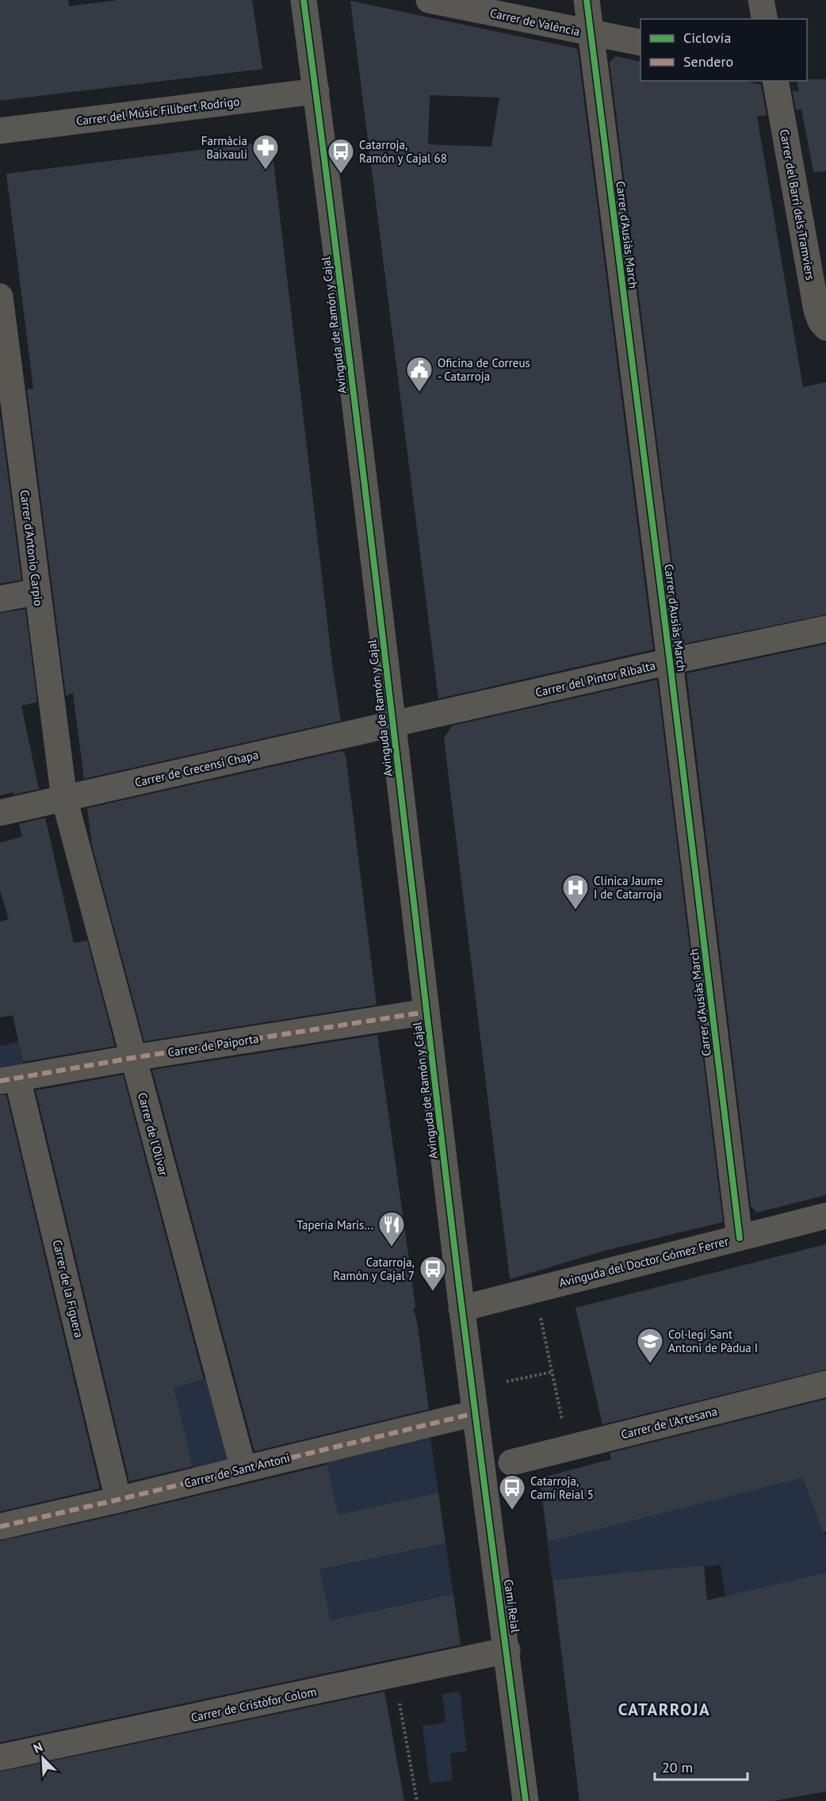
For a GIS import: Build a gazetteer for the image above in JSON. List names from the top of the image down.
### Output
{
  "streets": {
    "street": [
      "Carrer de València",
      "Carrer del Músic Filibert Rodrigo",
      "Carrer del Barri dels Tramviers",
      "Carrer d'Ausiàs March",
      "Avinguda de Ramón y Cajal",
      "Carrer d'Antonio Carpio",
      "Carrer del Pintor Ribalta",
      "Carrer de Crecensi Chapa",
      "Carrer de Paiporta",
      "Carrer de l'Olivar",
      "Avinguda del Doctor Gómez Ferrer",
      "Carrer de la Figuera",
      "Carrer de l'Artesana",
      "Carrer de Sant Antoni",
      "Camí Reial",
      "Carrer de Cristòfor Colom"
    ]
  },
  "crossings": [
    ["Carrer de València", "Carrer d'Ausiàs March"],
    ["Carrer del Músic Filibert Rodrigo", "Avinguda de Ramón y Cajal"],
    ["Carrer d'Ausiàs March", "Carrer del Pintor Ribalta"],
    ["Carrer d'Ausiàs March", "Avinguda del Doctor Gómez Ferrer"],
    ["Avinguda de Ramón y Cajal", "Carrer del Pintor Ribalta"],
    ["Avinguda de Ramón y Cajal", "Carrer de Crecensi Chapa"],
    ["Avinguda de Ramón y Cajal", "Carrer de Paiporta"],
    ["Avinguda de Ramón y Cajal", "Avinguda del Doctor Gómez Ferrer"],
    ["Avinguda de Ramón y Cajal", "Carrer de Sant Antoni"],
    ["Avinguda de Ramón y Cajal", "Camí Reial"],
    ["Carrer d'Antonio Carpio", "Carrer de Crecensi Chapa"],
    ["Carrer d'Antonio Carpio", "Carrer de l'Olivar"],
    ["Carrer del Pintor Ribalta", "Carrer de Crecensi Chapa"],
    ["Carrer de Crecensi Chapa", "Carrer de l'Olivar"],
    ["Carrer de Paiporta", "Carrer de l'Olivar"],
    ["Carrer de Paiporta", "Carrer de la Figuera"],
    ["Carrer de l'Olivar", "Carrer de Sant Antoni"],
    ["Carrer de la Figuera", "Carrer de Sant Antoni"],
    ["Carrer de Sant Antoni", "Camí Reial"],
    ["Camí Reial", "Carrer de Cristòfor Colom"]
  ],
  "districts": ["CATARROJA"],
  "places": {
    "pharmacy": ["Farmàcia Baixauli"],
    "bus stop": ["Catarroja, Ramón y Cajal 68", "Catarroja, Ramón y Cajal 7", "Catarroja, Camí Reial 5"],
    "public building": ["Oficina de Correus - Catarroja"],
    "hospital": ["Clínica Jaume I de Catarroja"],
    "restaurant": ["Tapería Maris..."],
    "school or university": ["Col·legi Sant Antoni de Pàdua I"]
  },
  "legend": ["Ciclovía", "Sendero"],
  "scale_bar": "20 m",
  "north": "top left"
}
